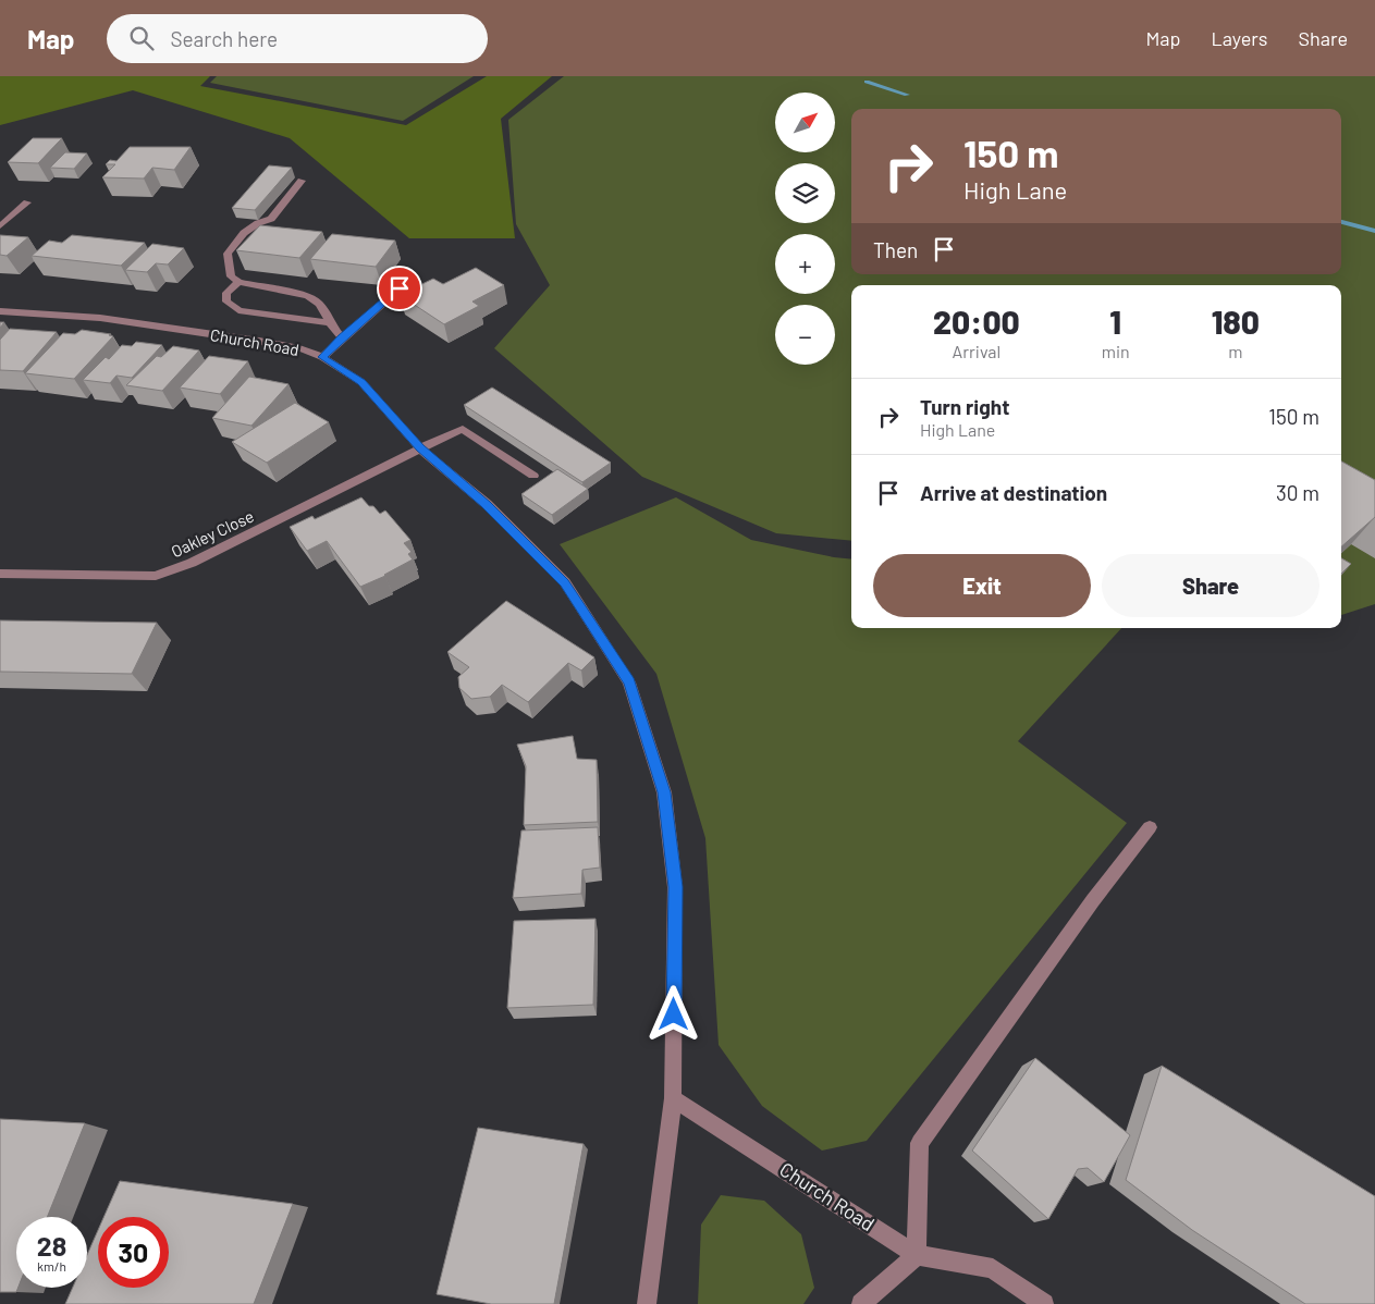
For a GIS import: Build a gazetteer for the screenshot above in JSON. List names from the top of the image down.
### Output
{
  "streets": {
    "street": ["Church Road", "Oakley Close"]
  },
  "crossings": [
    ["Church Road", "Oakley Close"]
  ],
  "north": "top right",
  "page": {
    "header": "Map",
    "search": "Search here",
    "nav": ["Map", "Layers", "Share"],
    "map_buttons": ["+", "−"],
    "turn": ["150 m", "High Lane"],
    "then": "Then",
    "eta": [
      "20:00",
      "Arrival",
      "1",
      "min",
      "180",
      "m"
    ],
    "list": [
      {
        "name": "Turn right",
        "note": "High Lane",
        "value": "150 m"
      },
      {
        "name": "Arrive at destination",
        "value": "30 m"
      }
    ],
    "buttons": ["Exit", "Share"],
    "speed": "28 km/h",
    "limit": "30"
  }
}
